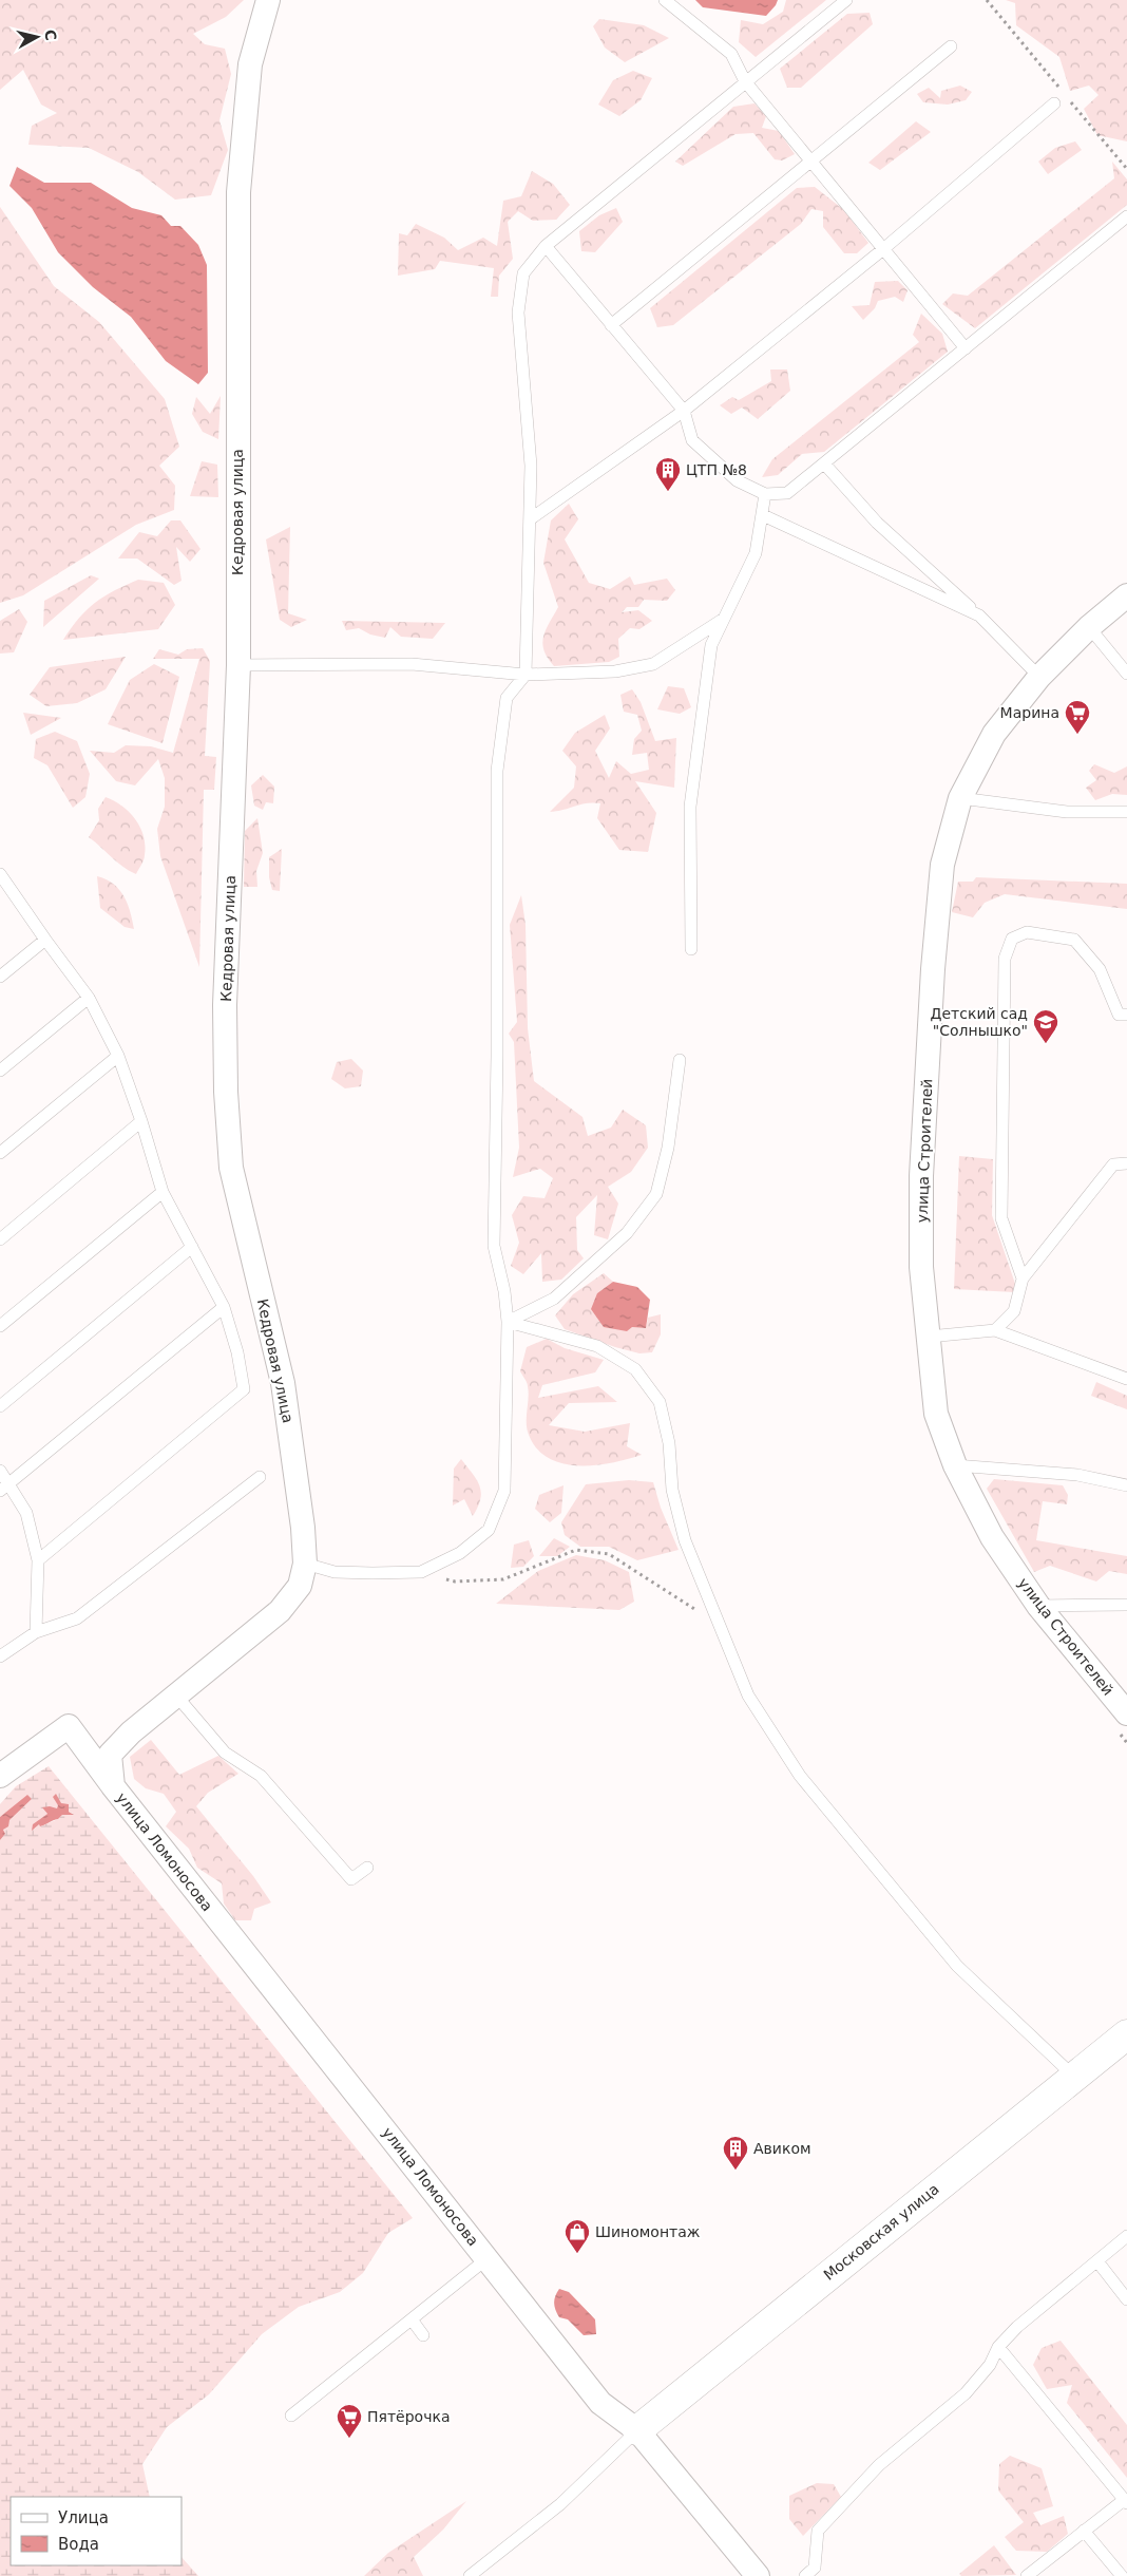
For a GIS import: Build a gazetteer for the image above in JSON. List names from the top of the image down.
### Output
{
  "streets": {
    "street": [
      "Кедровая улица",
      "улица Строителей",
      "улица Ломоносова",
      "Московская улица"
    ]
  },
  "crossings": [
    ["Кедровая улица", "улица Ломоносова"],
    ["улица Ломоносова", "Московская улица"]
  ],
  "places": {
    "building": ["ЦТП №8", "Авиком"],
    "supermarket": ["Марина", "Пятёрочка"],
    "school or university": ["Детский сад \"Солнышко\""],
    "shop": ["Шиномонтаж"]
  },
  "legend": ["Улица", "Вода"],
  "north": "right"
}
